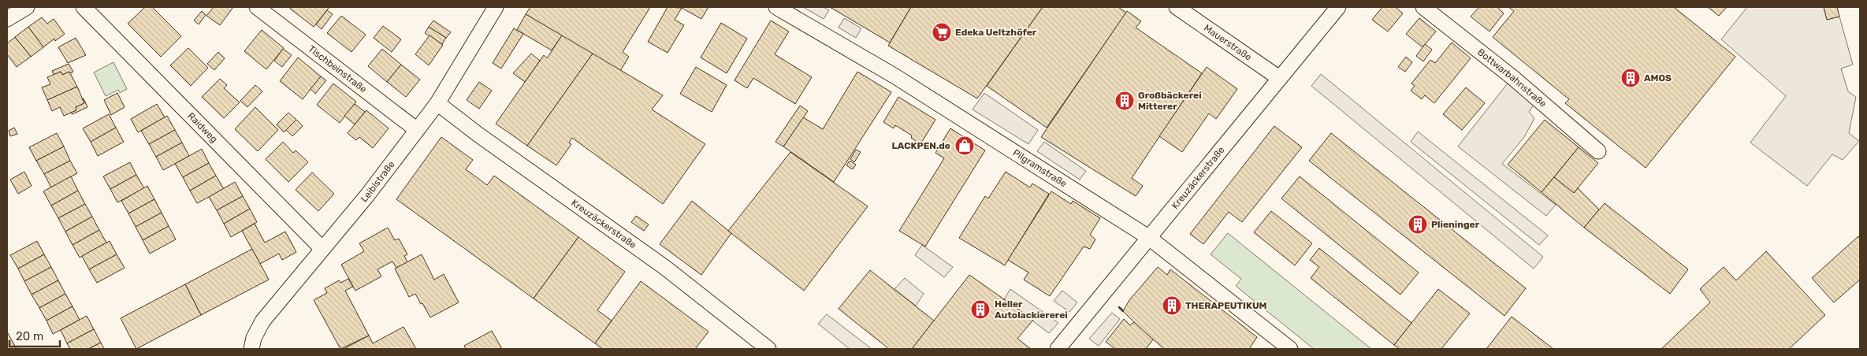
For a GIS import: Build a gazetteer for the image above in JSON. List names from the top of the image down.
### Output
{
  "streets": {
    "street": [
      "Mauerstraße",
      "Tischbeinstraße",
      "Bottwarbahnstraße",
      "Raidweg",
      "Pilgramstraße",
      "Kreuzäckerstraße",
      "Leiblstraße"
    ]
  },
  "crossings": [
    ["Mauerstraße", "Kreuzäckerstraße"],
    ["Tischbeinstraße", "Leiblstraße"],
    ["Raidweg", "Leiblstraße"],
    ["Pilgramstraße", "Kreuzäckerstraße"],
    ["Kreuzäckerstraße", "Leiblstraße"]
  ],
  "places": {
    "supermarket": ["Edeka Ueltzhöfer"],
    "building": [
      "AMOS",
      "Großbäckerei Mitterer",
      "Plieninger",
      "THERAPEUTIKUM",
      "Heller Autolackiererei"
    ],
    "shop": ["LACKPEN.de"]
  },
  "scale_bar": "20 m"
}
